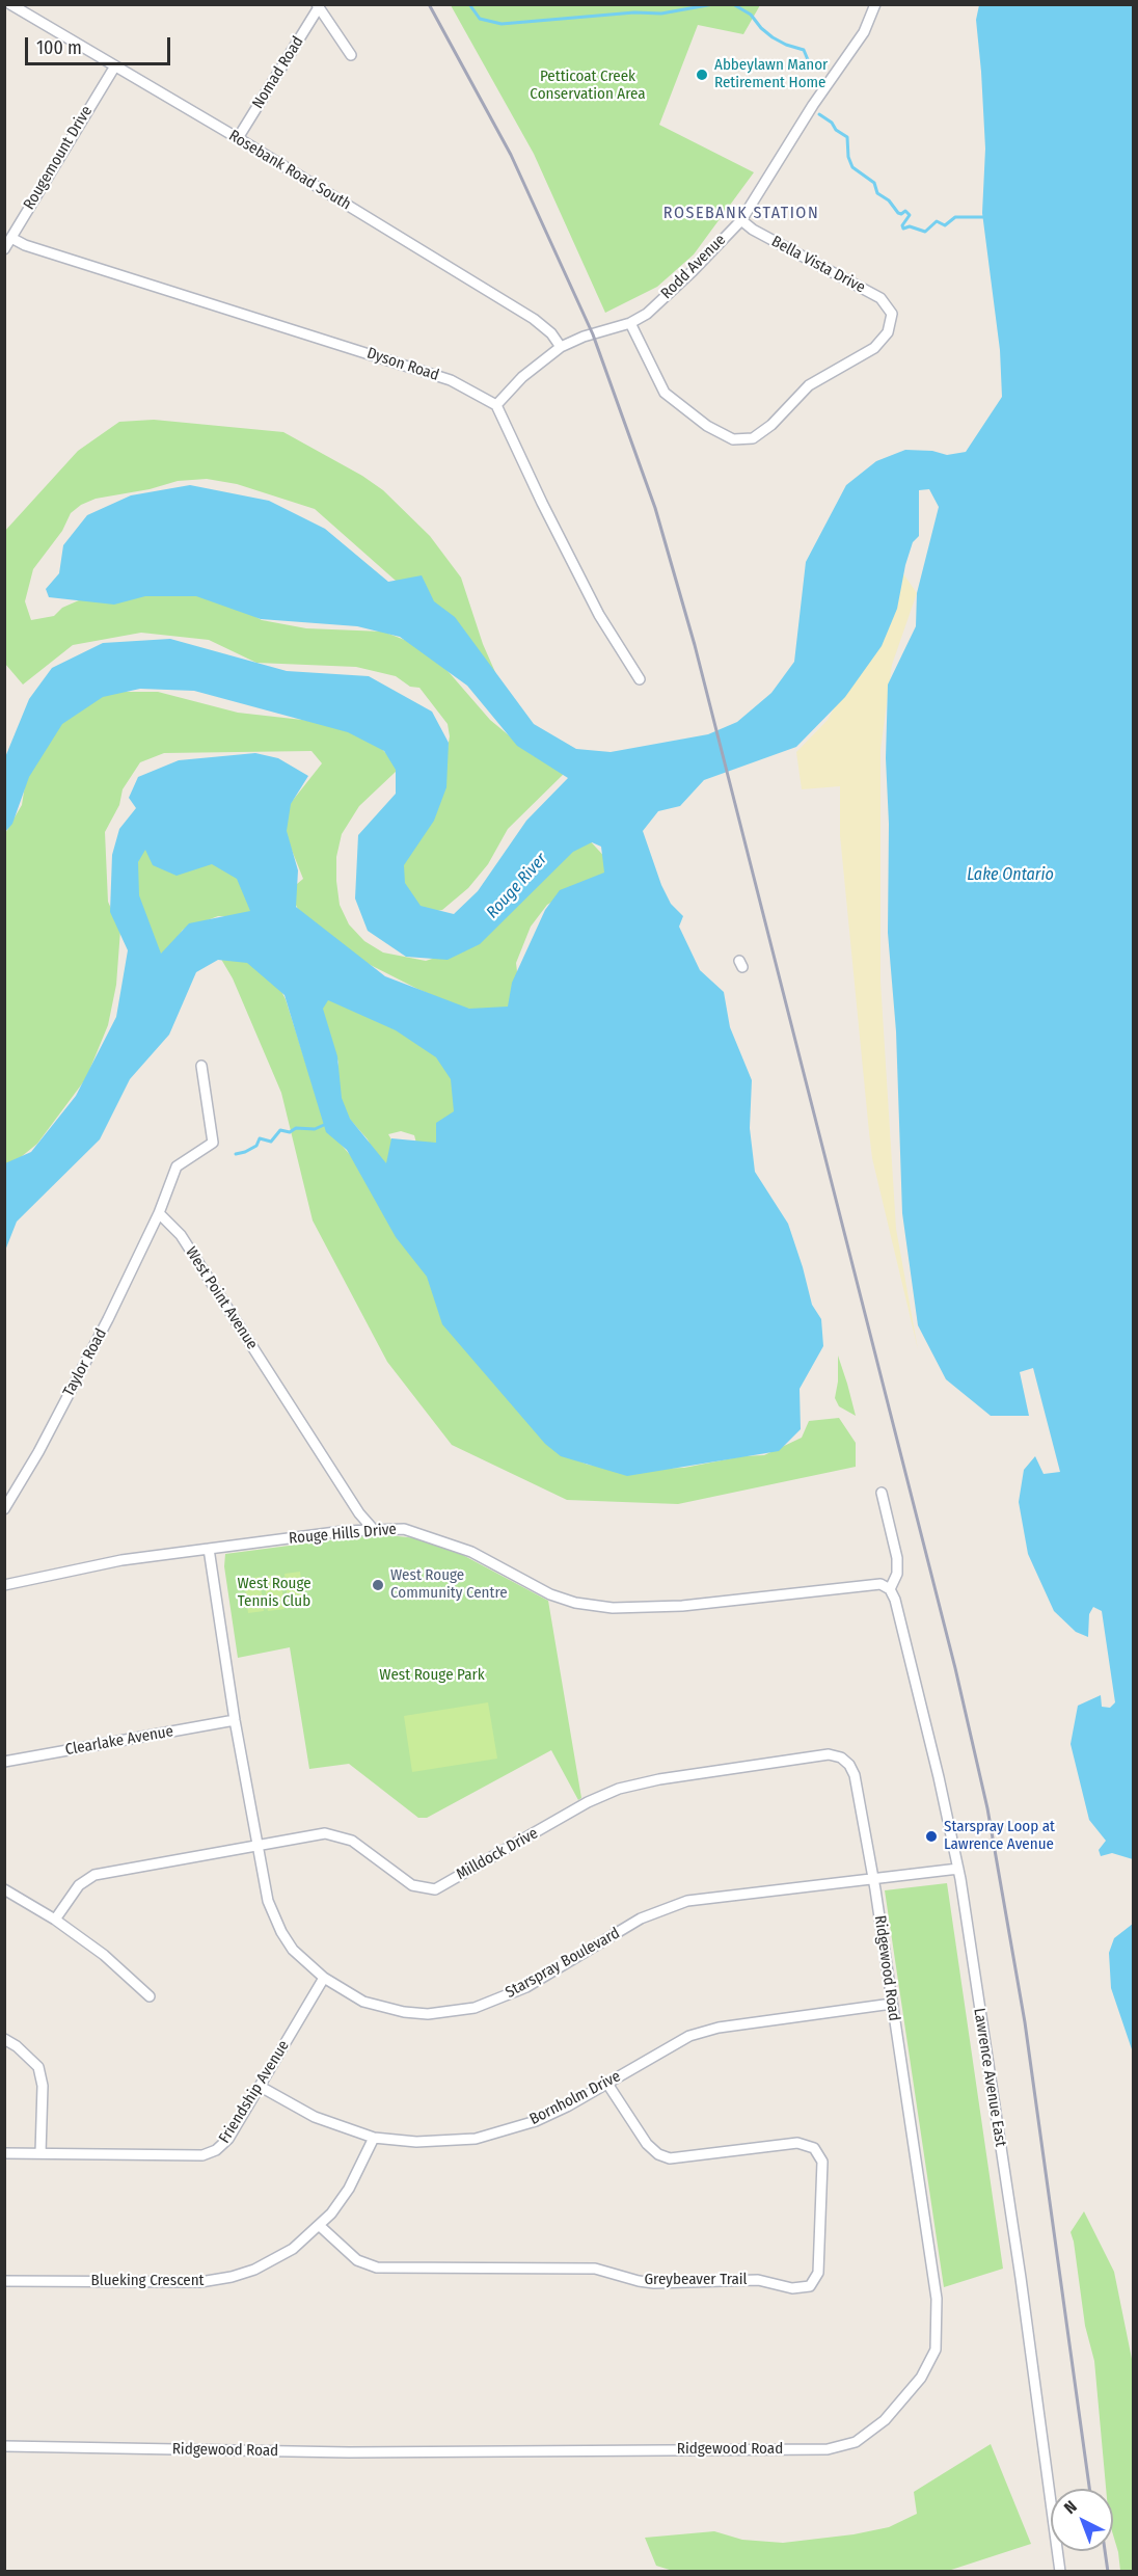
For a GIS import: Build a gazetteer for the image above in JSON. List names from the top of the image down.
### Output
{
  "streets": {
    "street": [
      "Nomad Road",
      "Rougemount Drive",
      "Rosebank Road South",
      "Bella Vista Drive",
      "Rodd Avenue",
      "Dyson Road",
      "West Point Avenue",
      "Taylor Road",
      "Rouge Hills Drive",
      "Clearlake Avenue",
      "Milldock Drive",
      "Starspray Boulevard",
      "Ridgewood Road",
      "Lawrence Avenue East",
      "Friendship Avenue",
      "Bornholm Drive",
      "Greybeaver Trail",
      "Blueking Crescent"
    ]
  },
  "crossings": [
    ["Nomad Road", "Rosebank Road South"],
    ["Rougemount Drive", "Rosebank Road South"],
    ["Rougemount Drive", "Dyson Road"],
    ["Rosebank Road South", "Rodd Avenue"],
    ["Bella Vista Drive", "Rodd Avenue"],
    ["Rodd Avenue", "Dyson Road"],
    ["West Point Avenue", "Taylor Road"],
    ["West Point Avenue", "Rouge Hills Drive"],
    ["Rouge Hills Drive", "Starspray Boulevard"],
    ["Rouge Hills Drive", "Lawrence Avenue East"],
    ["Clearlake Avenue", "Starspray Boulevard"],
    ["Milldock Drive", "Starspray Boulevard"],
    ["Milldock Drive", "Ridgewood Road"],
    ["Starspray Boulevard", "Ridgewood Road"],
    ["Starspray Boulevard", "Lawrence Avenue East"],
    ["Starspray Boulevard", "Friendship Avenue"],
    ["Ridgewood Road", "Bornholm Drive"],
    ["Friendship Avenue", "Bornholm Drive"],
    ["Bornholm Drive", "Greybeaver Trail"],
    ["Bornholm Drive", "Blueking Crescent"],
    ["Greybeaver Trail", "Blueking Crescent"]
  ],
  "districts": ["ROSEBANK STATION"],
  "water": ["Lake Ontario", "Rouge River"],
  "parks": ["Petticoat Creek Conservation Area", "West Rouge Tennis Club", "West Rouge Park"],
  "places": ["Abbeylawn Manor Retirement Home", "West Rouge Community Centre", "Starspray Loop at Lawrence Avenue"],
  "scale_bar": "100 m",
  "north": "top left"
}
